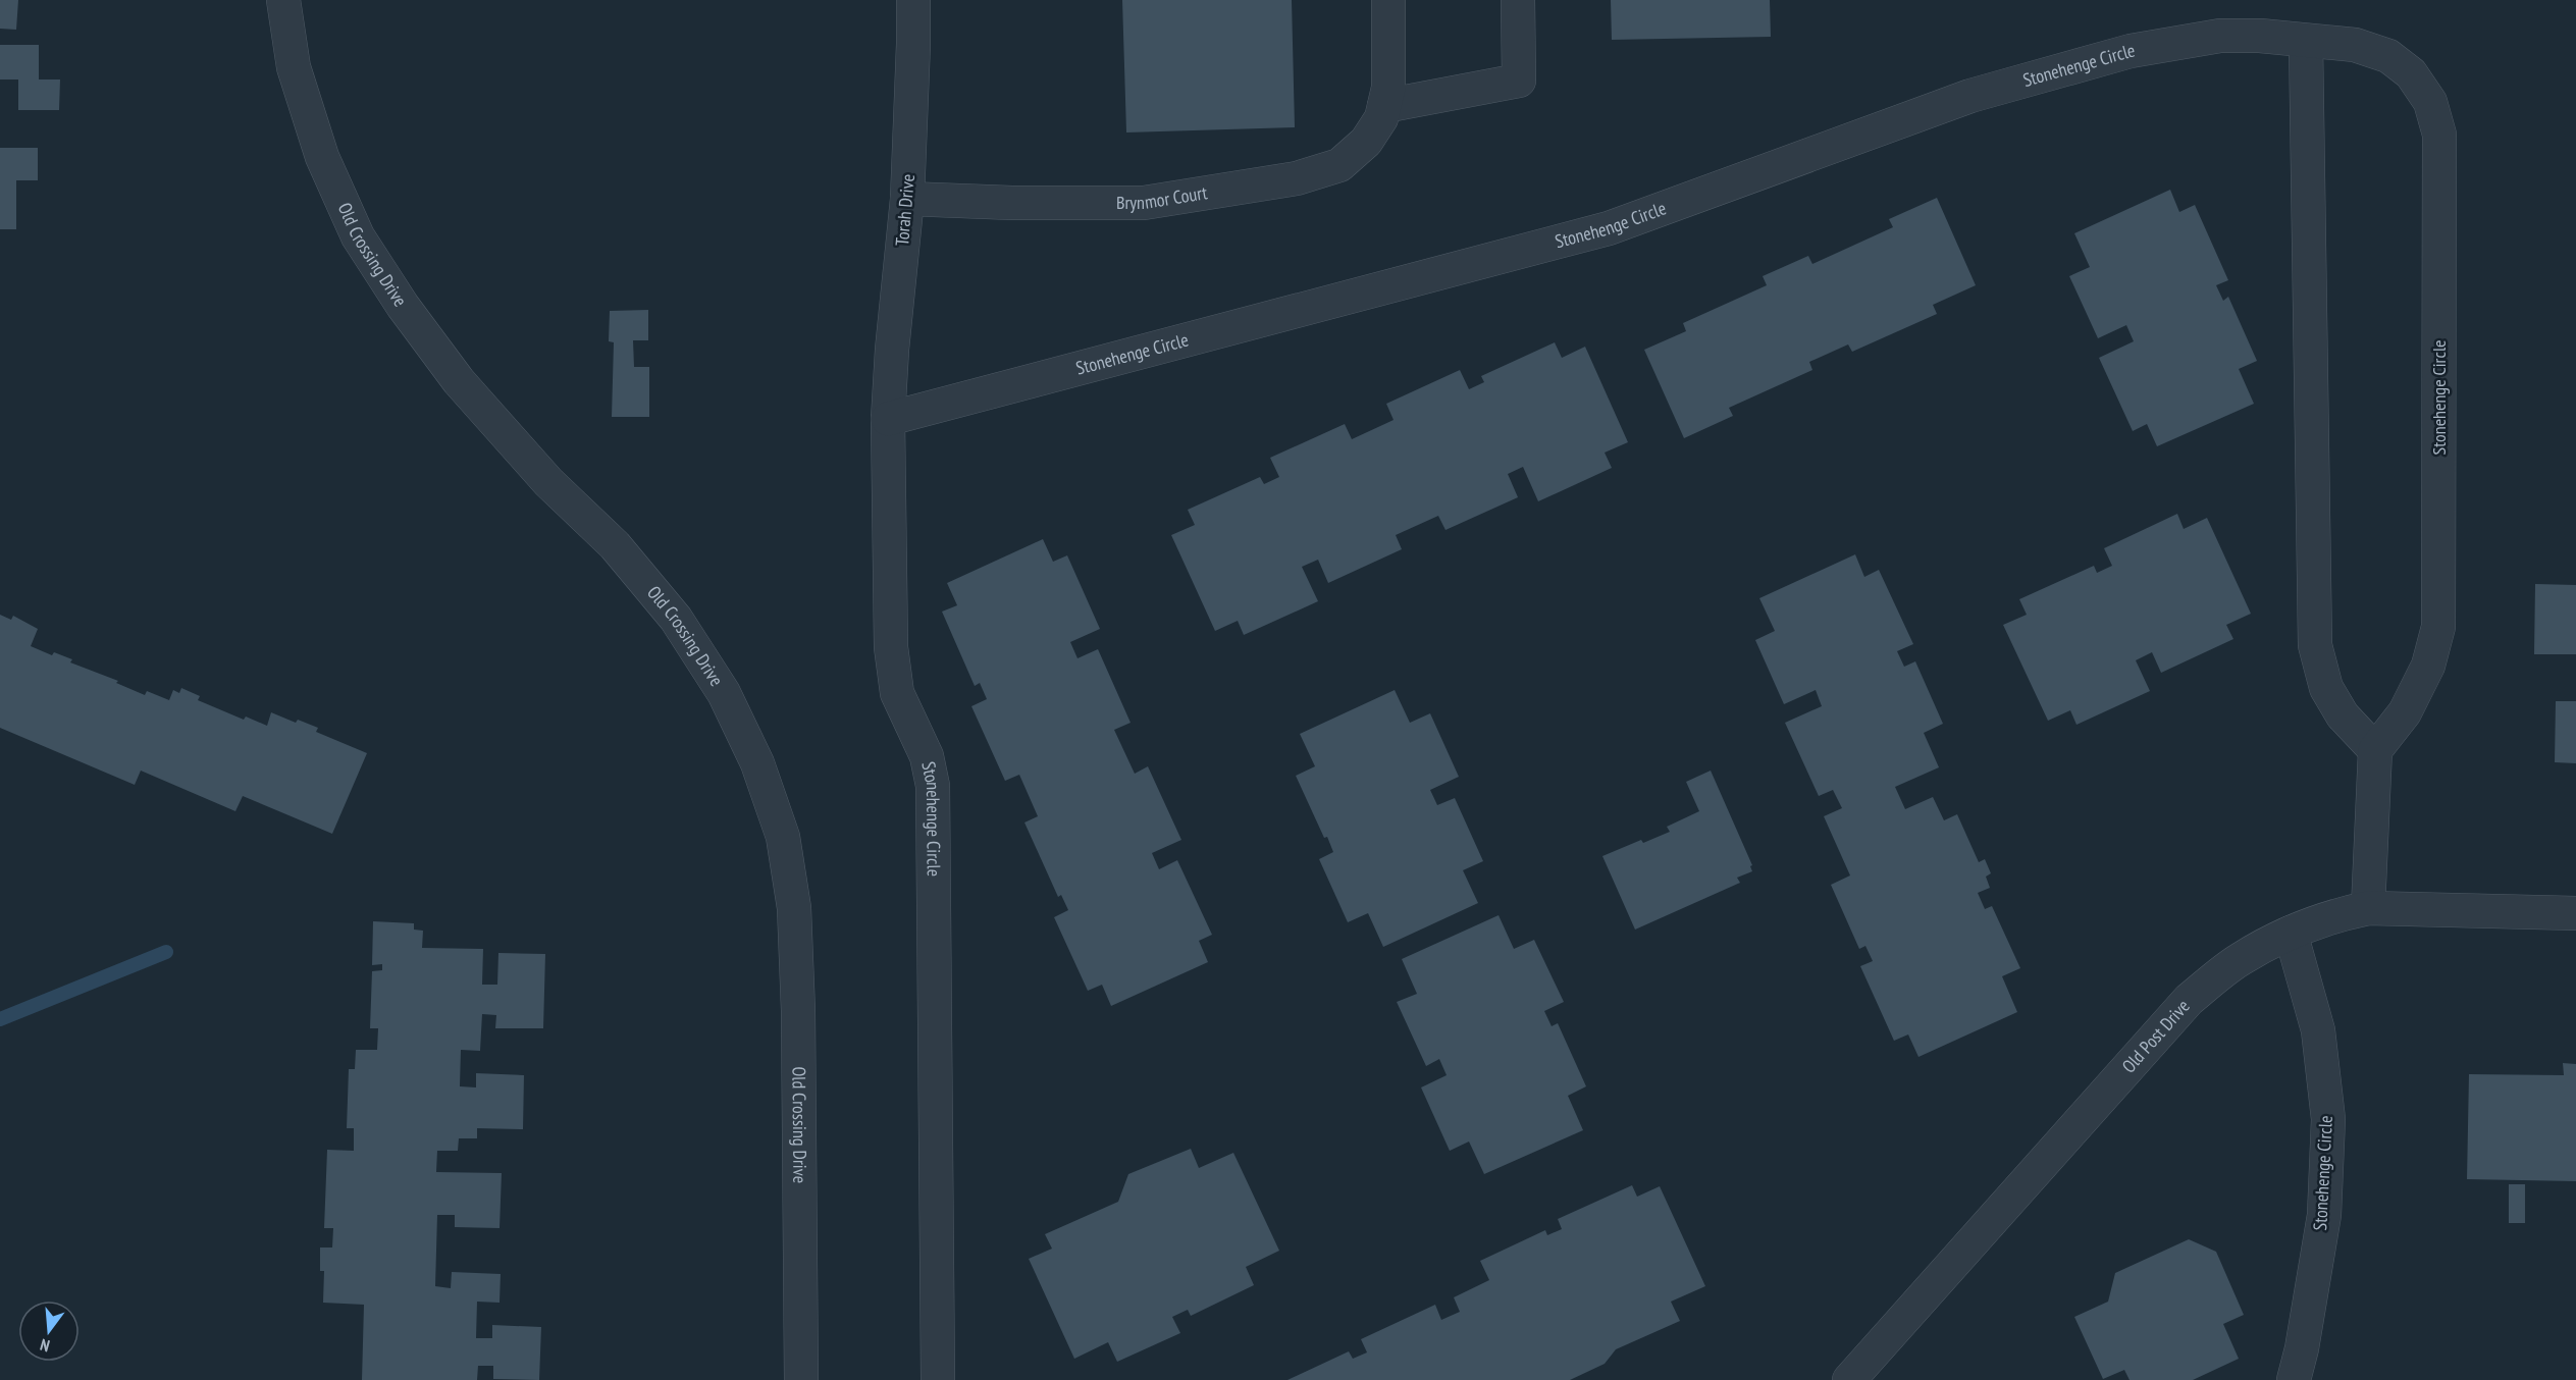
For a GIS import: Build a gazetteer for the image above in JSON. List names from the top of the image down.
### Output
{
  "streets": {
    "street": [
      "Stonehenge Circle",
      "Brynmor Court",
      "Torah Drive",
      "Old Crossing Drive",
      "Old Post Drive"
    ]
  },
  "crossings": [
    ["Stonehenge Circle", "Torah Drive"],
    ["Stonehenge Circle", "Old Post Drive"],
    ["Brynmor Court", "Torah Drive"]
  ],
  "north": "bottom"
}
